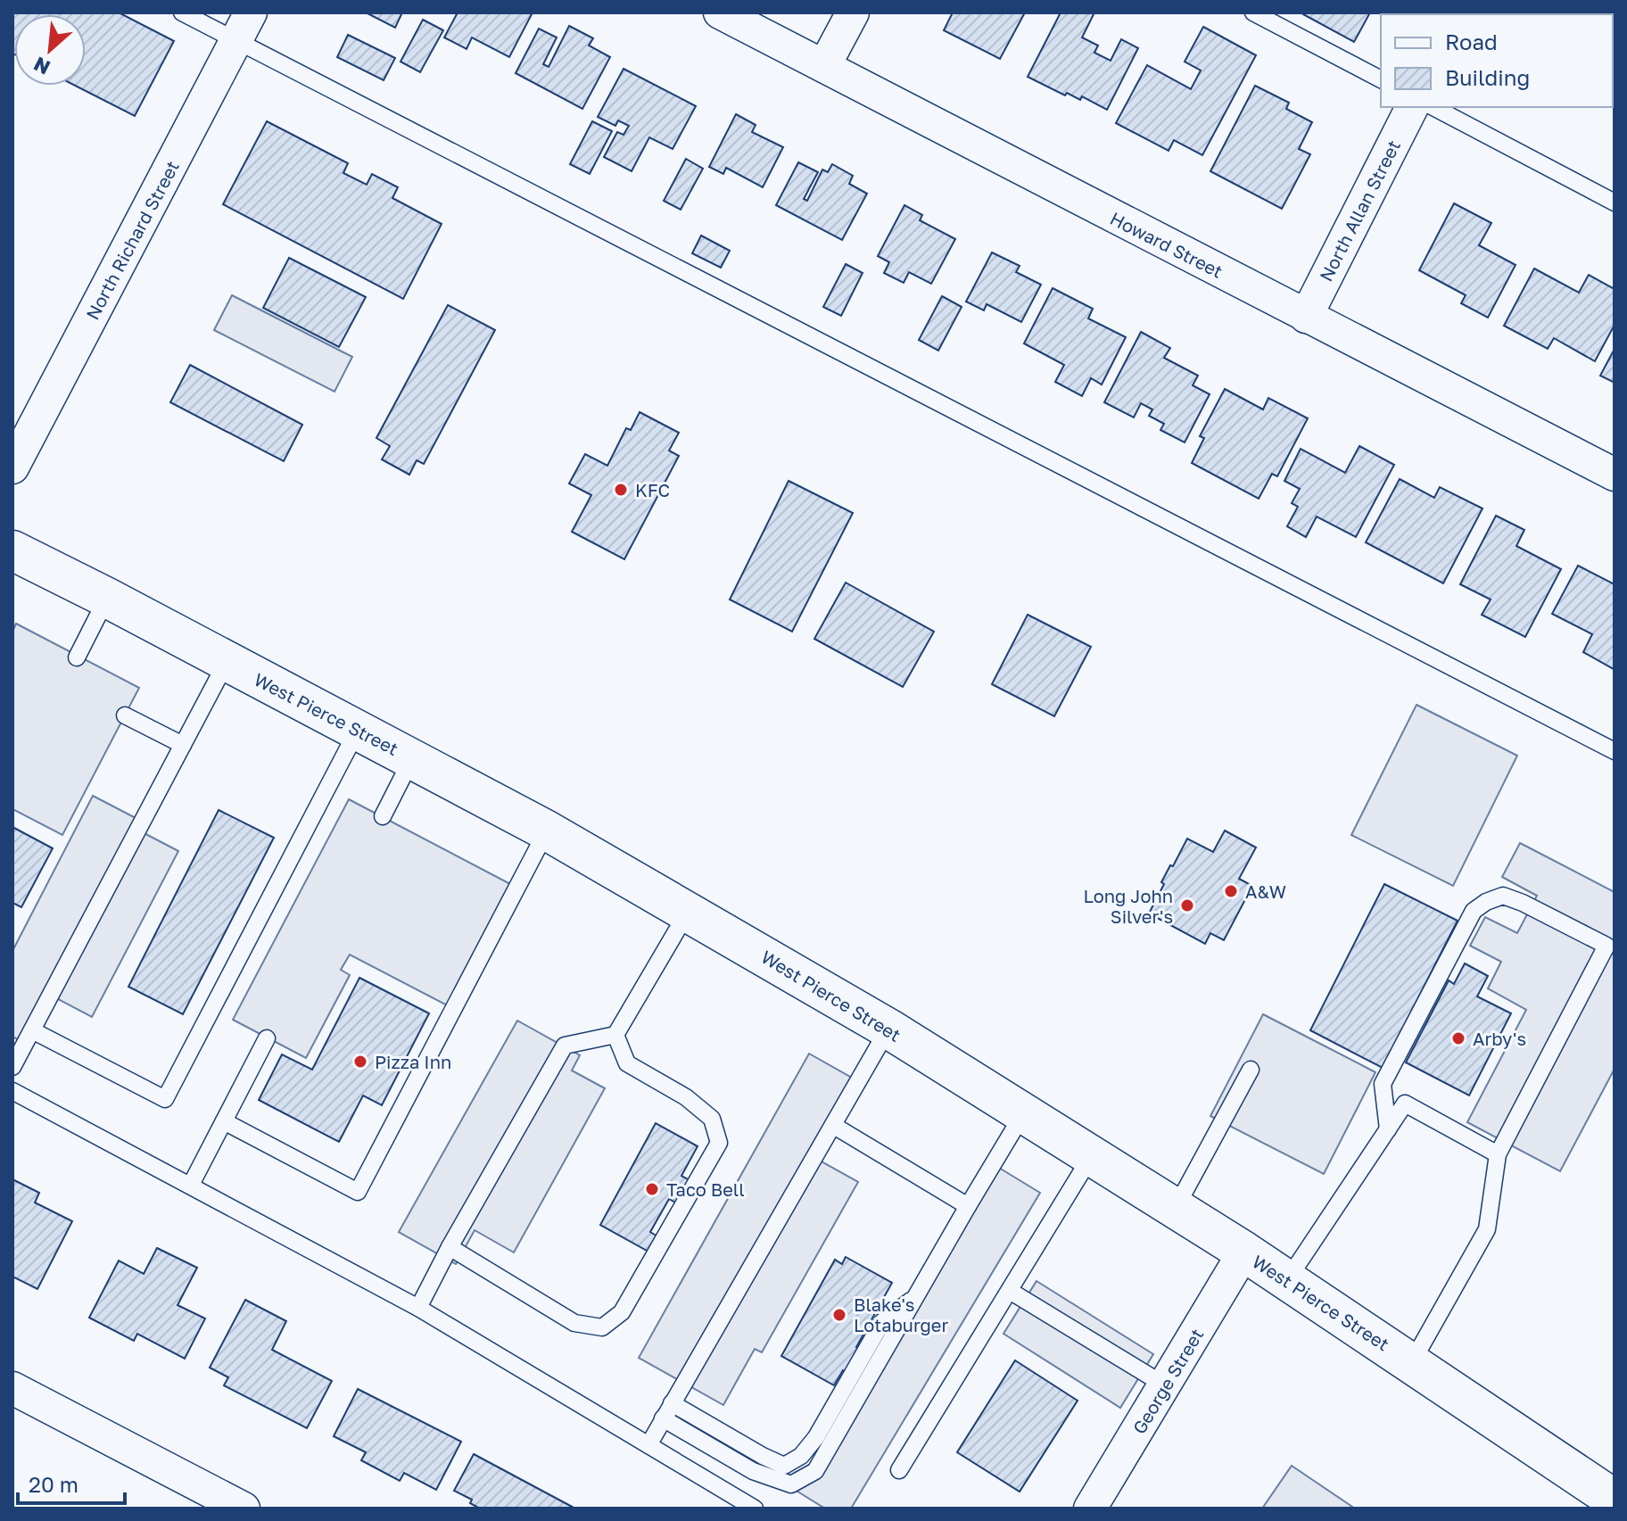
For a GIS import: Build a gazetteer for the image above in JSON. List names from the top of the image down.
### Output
{
  "streets": {
    "highway": ["West Pierce Street"],
    "street": [
      "North Allan Street",
      "North Richard Street",
      "Howard Street",
      "George Street"
    ]
  },
  "crossings": [
    ["North Allan Street", "Howard Street"],
    ["West Pierce Street", "George Street"]
  ],
  "places": [
    "KFC",
    "A&W",
    "Long John Silver's",
    "Arby's",
    "Pizza Inn",
    "Taco Bell",
    "Blake's Lotaburger"
  ],
  "legend": ["Road", "Building"],
  "scale_bar": "20 m",
  "north": "bottom left"
}
